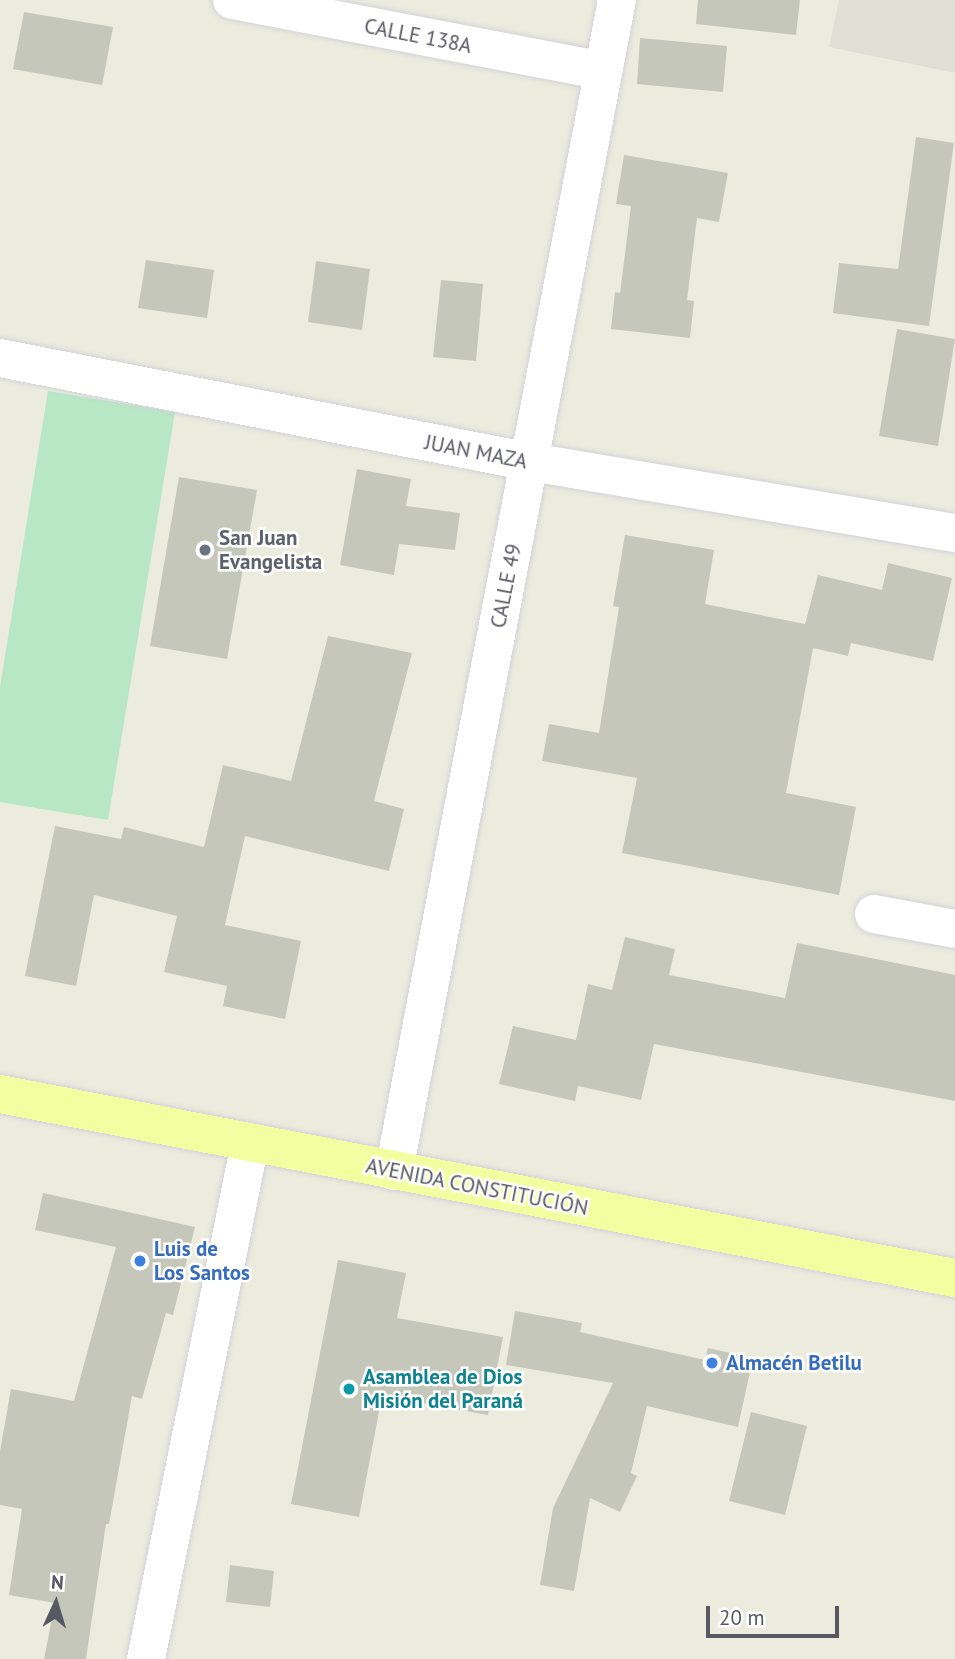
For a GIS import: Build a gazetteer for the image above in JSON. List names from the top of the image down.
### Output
{
  "streets": {
    "main road": ["AVENIDA CONSTITUCIÓN"],
    "street": ["CALLE 138A", "JUAN MAZA", "CALLE 49"]
  },
  "crossings": [
    ["CALLE 138A", "CALLE 49"],
    ["JUAN MAZA", "CALLE 49"],
    ["CALLE 49", "AVENIDA CONSTITUCIÓN"]
  ],
  "places": [
    "San Juan Evangelista",
    "Luis de Los Santos",
    "Almacén Betilu",
    "Asamblea de Dios Misión del Paraná"
  ],
  "scale_bar": "20 m",
  "north": "top"
}
